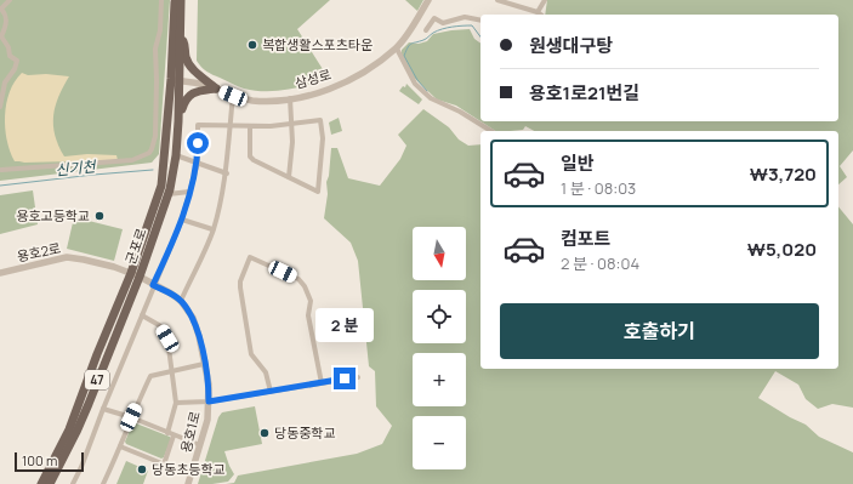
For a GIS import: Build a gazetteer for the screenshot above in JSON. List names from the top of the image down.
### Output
{
  "streets": {
    "main road": ["군포로", "47"],
    "street": ["삼성로", "용호2로", "용호1로"]
  },
  "crossings": [
    ["삼성로", "군포로"],
    ["군포로", "용호2로"],
    ["군포로", "용호1로"],
    ["용호2로", "용호1로"]
  ],
  "water": ["신기천"],
  "places": [
    "복합생활스포츠타운",
    "용호고등학교",
    "당동중학교",
    "당동초등학교"
  ],
  "scale_bar": "100 m",
  "north": "bottom",
  "page": {
    "banner": ["원생대구탕", "용호1로21번길"],
    "list": [
      {
        "name": "일반",
        "note": "1 분 · 08:03",
        "value": "₩3,720"
      },
      {
        "name": "컴포트",
        "note": "2 분 · 08:04",
        "value": "₩5,020"
      }
    ],
    "map_buttons": ["+", "−"],
    "buttons": "호출하기",
    "bubble": "2 분",
    "scale": "100 m"
  }
}
